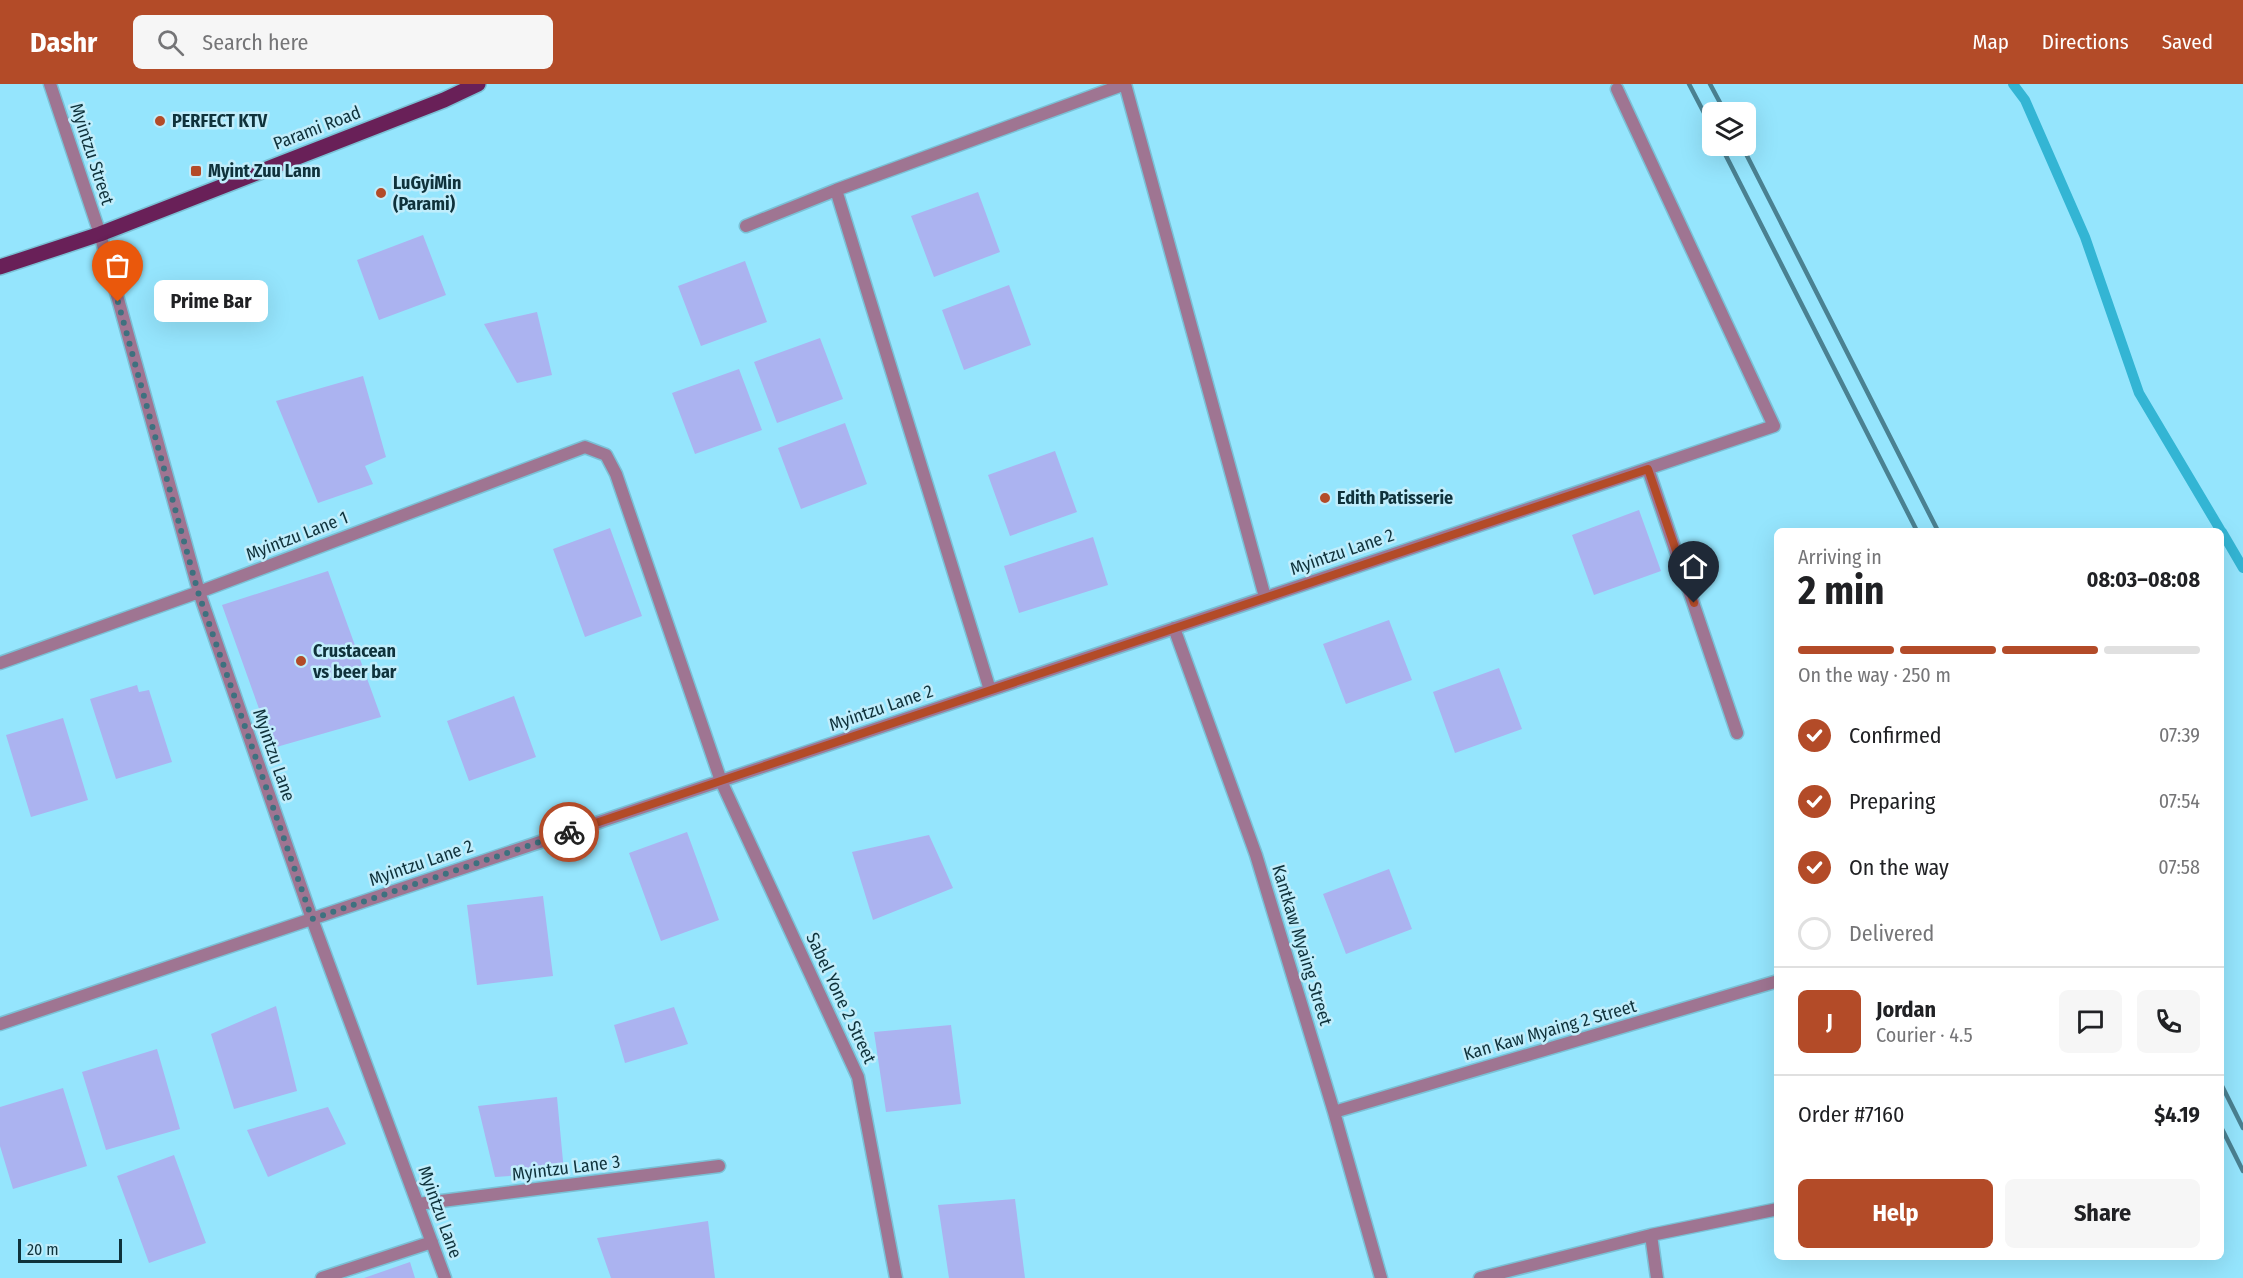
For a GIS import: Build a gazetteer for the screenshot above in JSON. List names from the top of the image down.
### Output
{
  "streets": {
    "main road": ["Parami Road"],
    "street": [
      "Myintzu Street",
      "Myintzu Lane 1",
      "Myintzu Lane 2",
      "Myintzu Lane",
      "Kantkaw Myaing Street",
      "Sabel Yone 2 Street",
      "Kan Kaw Myaing 2 Street",
      "Myintzu Lane 3"
    ]
  },
  "crossings": [
    ["Parami Road", "Myintzu Street"],
    ["Parami Road", "Myintzu Lane"],
    ["Myintzu Street", "Myintzu Lane"],
    ["Myintzu Lane 1", "Myintzu Lane"],
    ["Myintzu Lane 1", "Sabel Yone 2 Street"],
    ["Myintzu Lane 2", "Myintzu Lane"],
    ["Myintzu Lane 2", "Kantkaw Myaing Street"],
    ["Myintzu Lane 2", "Sabel Yone 2 Street"],
    ["Myintzu Lane", "Myintzu Lane 3"],
    ["Kantkaw Myaing Street", "Kan Kaw Myaing 2 Street"]
  ],
  "places": {
    "other": [
      "PERFECT KTV",
      "LuGyiMin (Parami)",
      "Prime Bar",
      "Edith Patisserie",
      "Crustacean vs beer bar"
    ],
    "transit": ["Myint Zuu Lann"]
  },
  "scale_bar": "20 m",
  "page": {
    "header": "Dashr",
    "search": "Search here",
    "nav": ["Map", "Directions", "Saved"],
    "bubble": "Prime Bar",
    "heading": ["2 min", "Arriving in", "08:03–08:08"],
    "panel": [
      "Jordan",
      "Courier · 4.5",
      "Order #7160",
      "$4.19"
    ],
    "bar": "On the way · 250 m",
    "list": [
      ["Confirmed", "07:39"],
      ["Preparing", "07:54"],
      ["On the way", "07:58"],
      "Delivered"
    ],
    "round": "J",
    "buttons": ["Help", "Share"],
    "scale": "20 m"
  }
}
